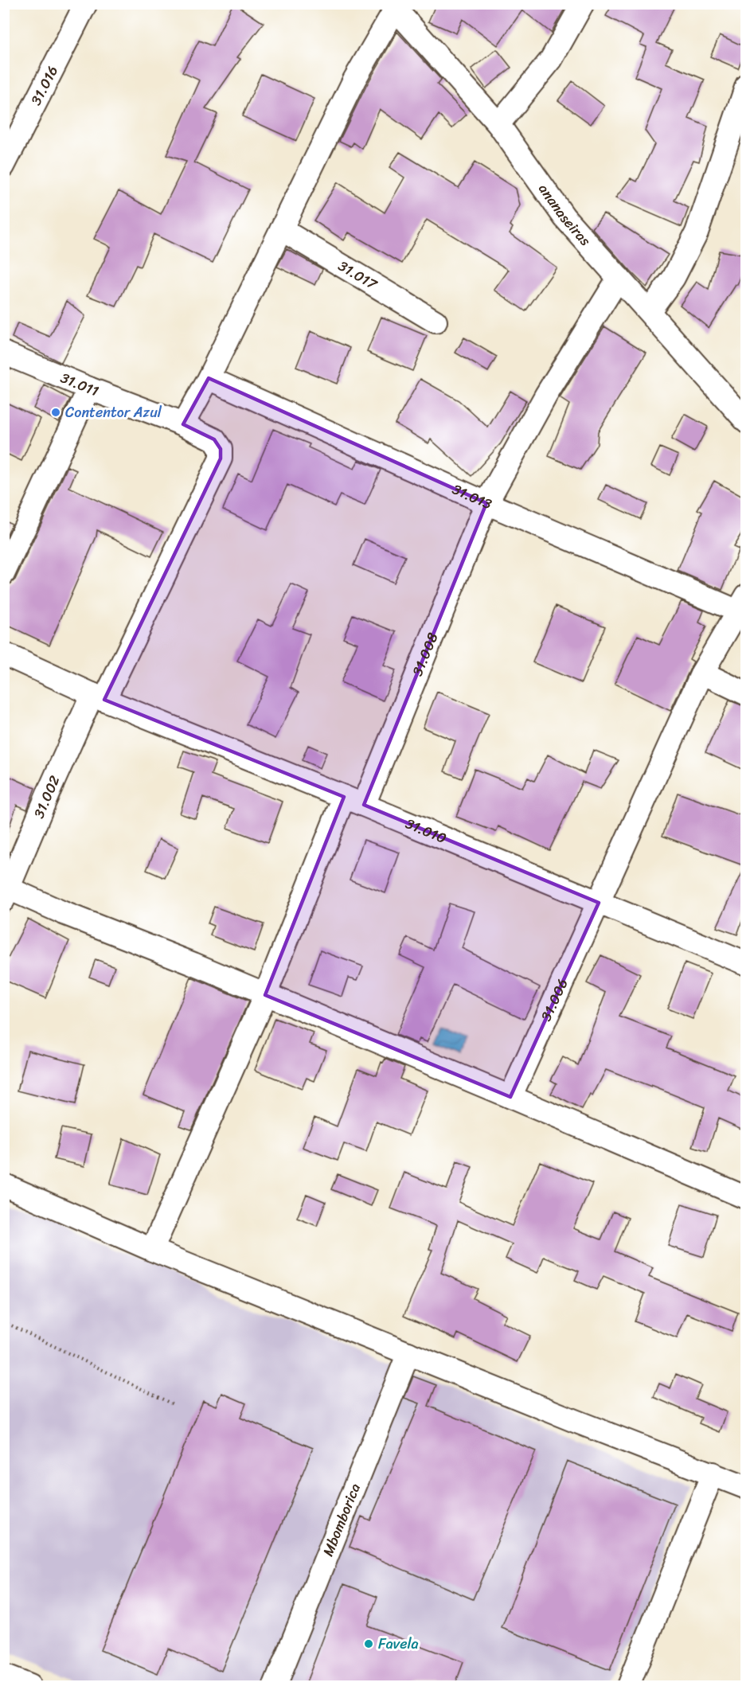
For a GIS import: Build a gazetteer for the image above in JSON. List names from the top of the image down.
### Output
{
  "streets": {
    "street": [
      "31.016",
      "ananaseiras",
      "31.017",
      "31.011",
      "31.013",
      "31.008",
      "31.002",
      "31.010",
      "31.006",
      "Mbomborica"
    ]
  },
  "crossings": [
    ["ananaseiras", "31.008"],
    ["31.011", "31.002"],
    ["31.011", "31.010"],
    ["31.013", "31.008"],
    ["31.013", "31.006"],
    ["31.008", "31.010"],
    ["31.002", "31.010"],
    ["31.010", "31.006"]
  ],
  "places": ["Contentor Azul", "Favela"]
}
